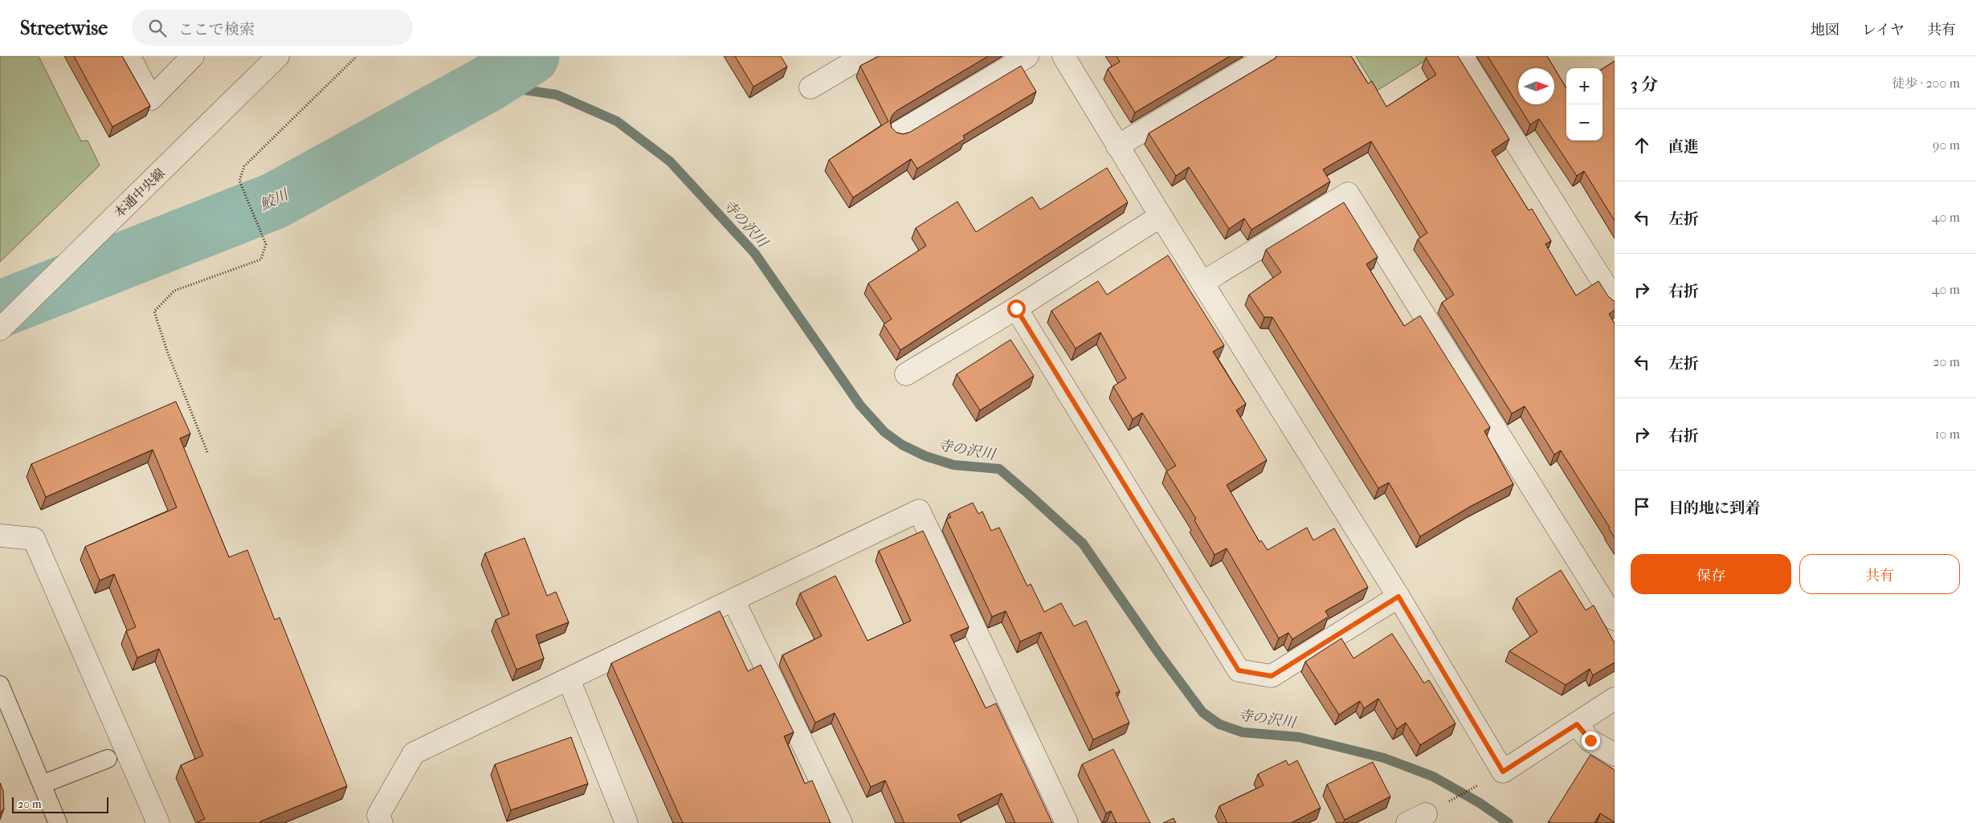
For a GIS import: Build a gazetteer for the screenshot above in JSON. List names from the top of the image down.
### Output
{
  "streets": {
    "street": ["本通中央線"]
  },
  "water": ["鮫川", "寺の沢川"],
  "scale_bar": "20 m",
  "north": "right",
  "page": {
    "header": "Streetwise",
    "search": "ここで検索",
    "nav": ["地図", "レイヤ", "共有"],
    "heading": ["3 分", "徒歩 · 200 m"],
    "map_buttons": ["+", "−"],
    "list": [
      ["直進", "90 m"],
      ["左折", "40 m"],
      ["右折", "40 m"],
      ["左折", "20 m"],
      ["右折", "10 m"],
      "目的地に到着"
    ],
    "buttons": ["保存", "共有"],
    "scale": "20 m"
  }
}
